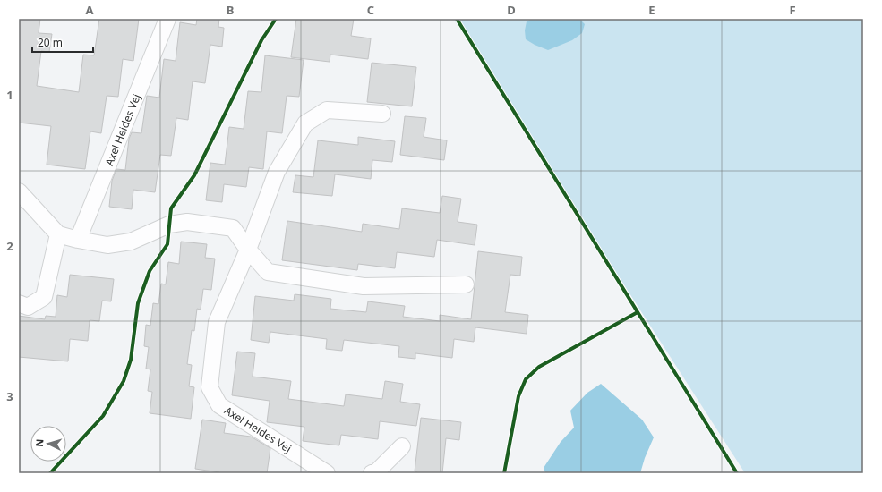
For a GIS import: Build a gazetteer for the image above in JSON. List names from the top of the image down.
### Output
{
  "streets": {
    "street": ["Axel Heides Vej"]
  },
  "scale_bar": "20 m",
  "north": "left",
  "grid": {
    "columns": [
      "A",
      "B",
      "C",
      "D",
      "E",
      "F"
    ],
    "rows": ["1", "2", "3"]
  }
}
